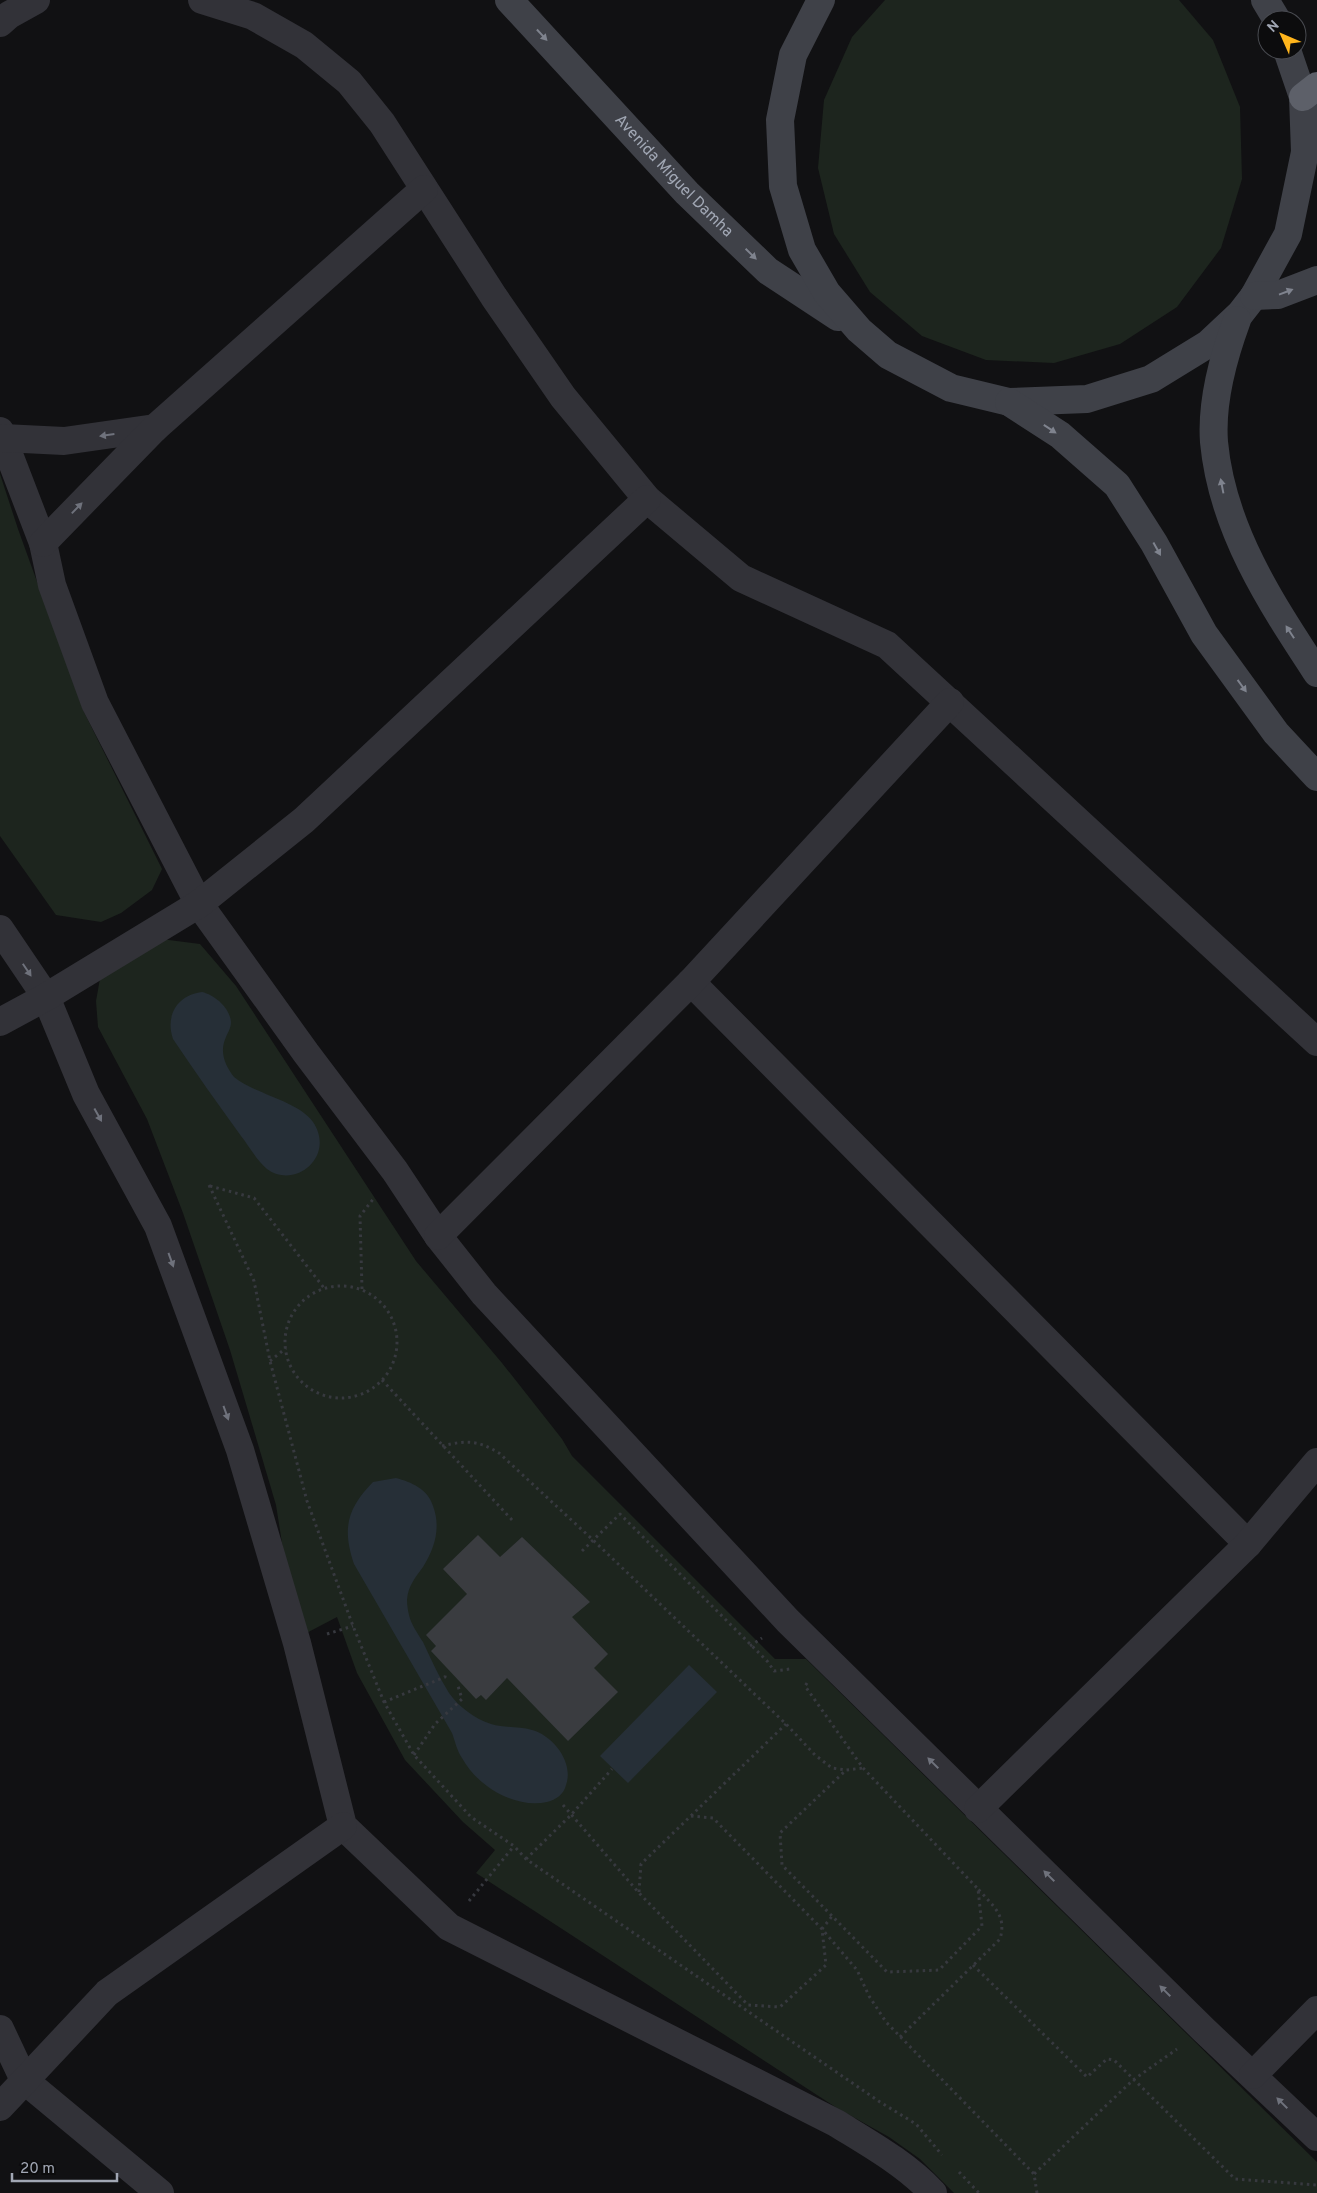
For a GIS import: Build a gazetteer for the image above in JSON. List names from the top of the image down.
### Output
{
  "streets": {
    "street": ["Avenida Miguel Damha"]
  },
  "scale_bar": "20 m",
  "north": "top left"
}
